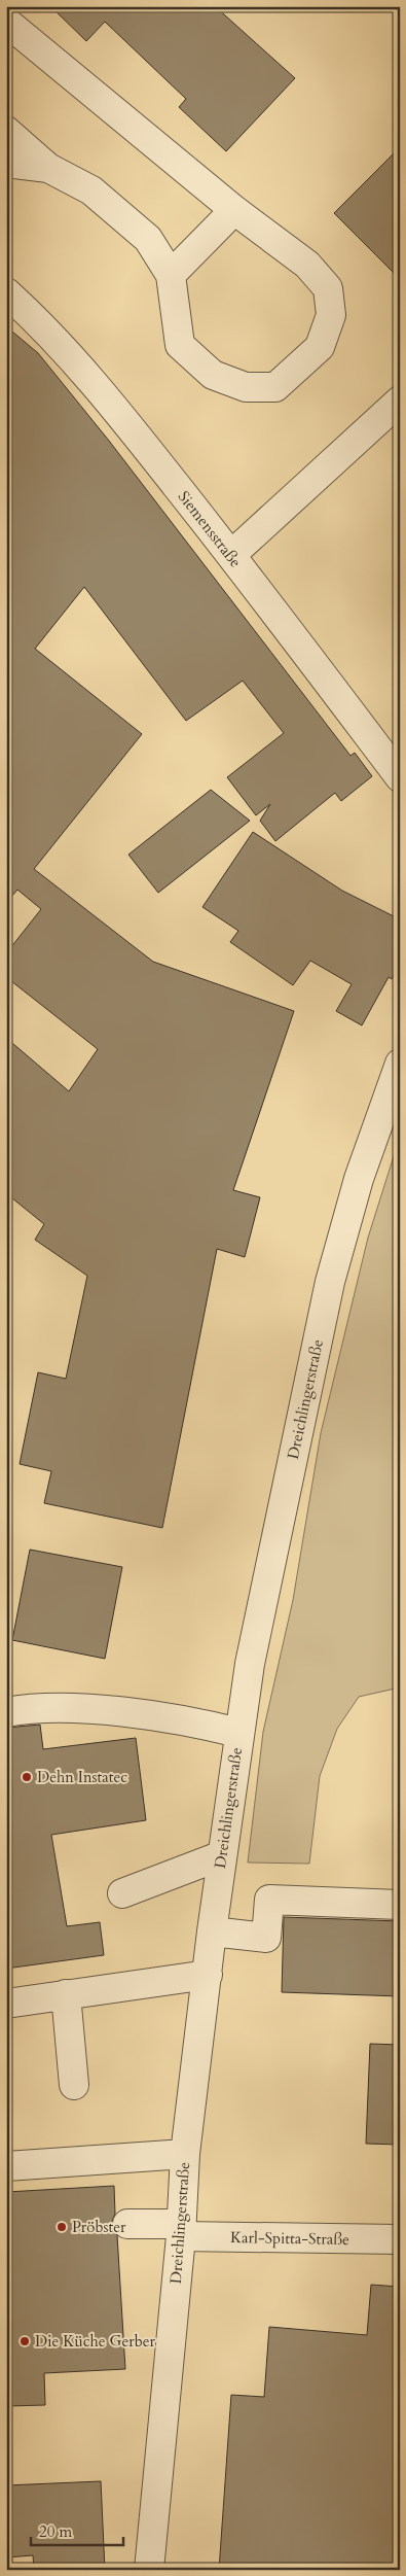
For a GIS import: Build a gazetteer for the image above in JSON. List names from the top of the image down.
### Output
{
  "streets": {
    "street": ["Siemensstraße", "Dreichlingerstraße", "Karl-Spitta-Straße"]
  },
  "crossings": [
    ["Dreichlingerstraße", "Karl-Spitta-Straße"]
  ],
  "places": ["Dehn Instatec", "Pröbster", "Die Küche Gerber"],
  "scale_bar": "20 m"
}
